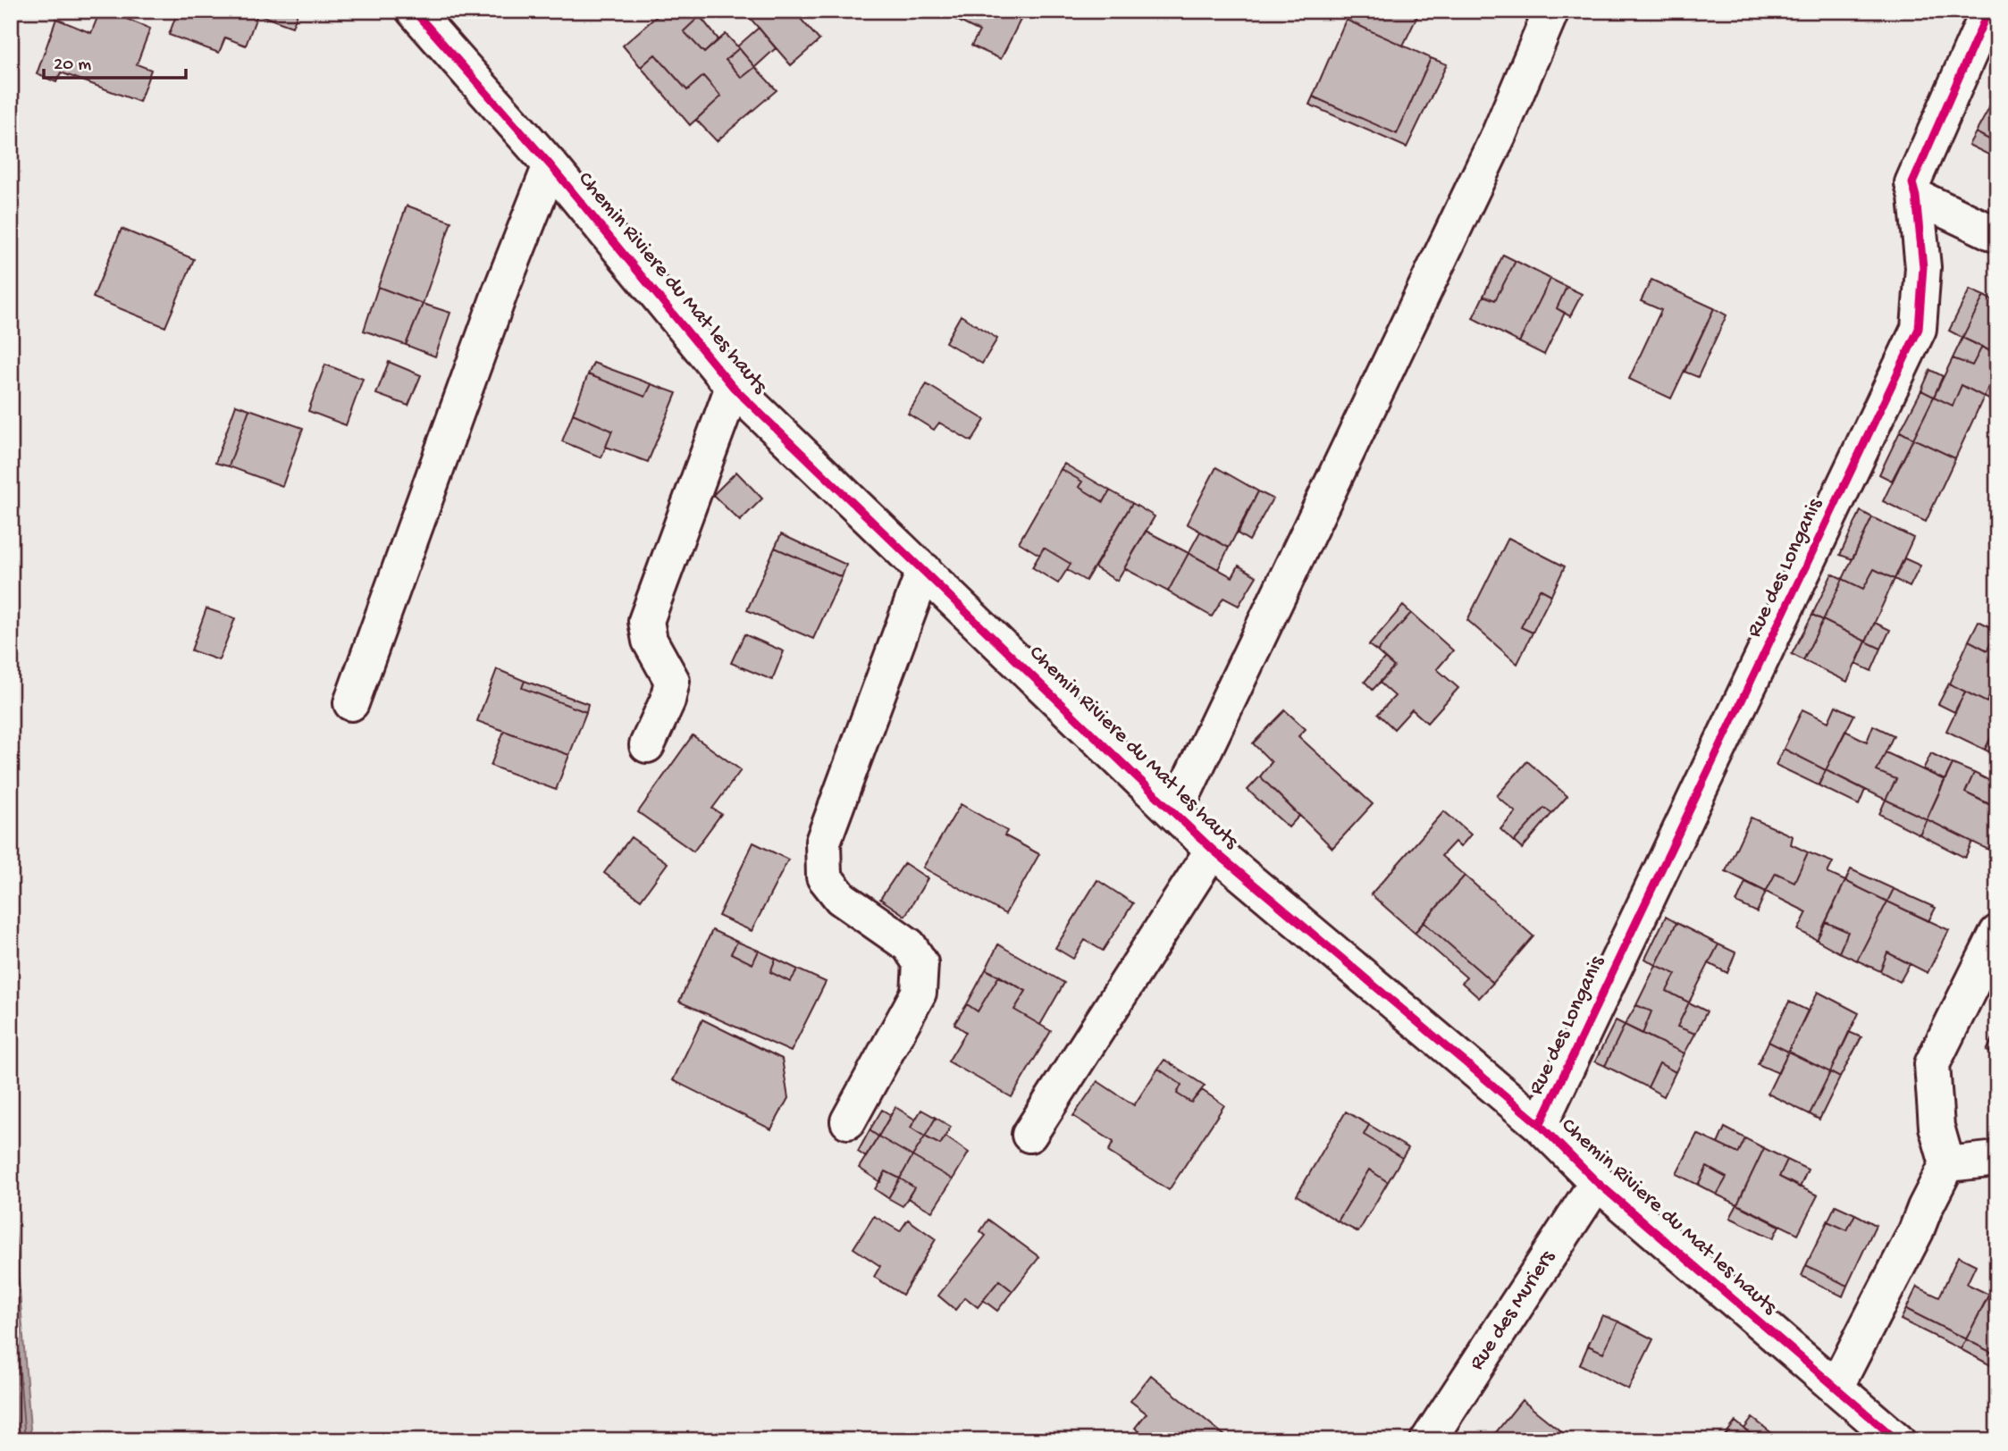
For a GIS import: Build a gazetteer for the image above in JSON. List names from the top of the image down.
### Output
{
  "streets": {
    "street": ["Chemin Riviere du Mat les hauts", "Rue des Longanis", "Rue des Muriers"]
  },
  "crossings": [
    ["Chemin Riviere du Mat les hauts", "Rue des Longanis"],
    ["Chemin Riviere du Mat les hauts", "Rue des Muriers"]
  ],
  "scale_bar": "20 m"
}
